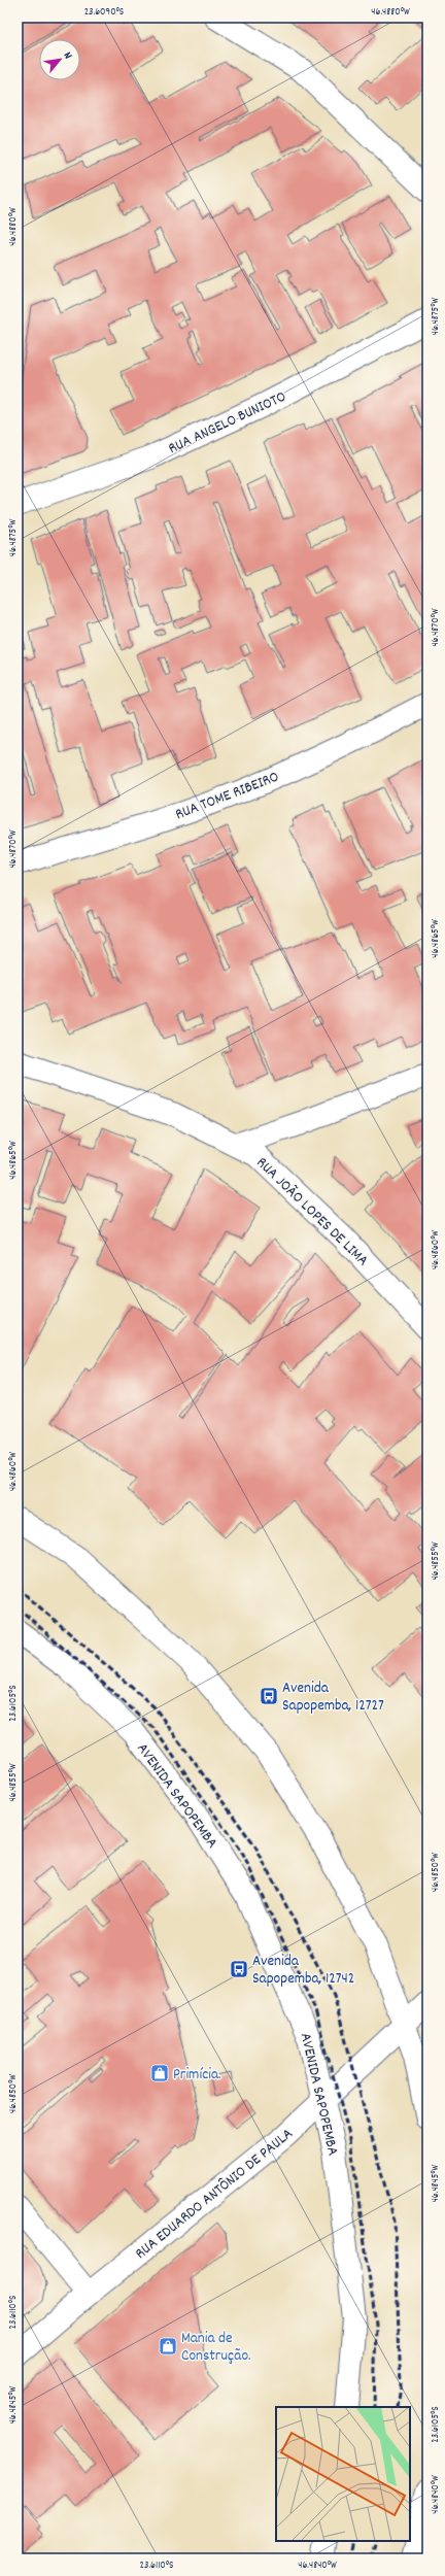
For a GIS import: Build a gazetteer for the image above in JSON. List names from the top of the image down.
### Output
{
  "streets": {
    "street": [
      "RUA ANGELO BUNIOTO",
      "RUA TOME RIBEIRO",
      "RUA JOÃO LOPES DE LIMA",
      "AVENIDA SAPOPEMBA",
      "RUA EDUARDO ANTÔNIO DE PAULA"
    ]
  },
  "crossings": [
    ["AVENIDA SAPOPEMBA", "RUA EDUARDO ANTÔNIO DE PAULA"]
  ],
  "places": {
    "bus stop": ["Avenida Sapopemba, 12727", "Avenida Sapopemba, 12742"],
    "shop": ["Primícia.", "Mania de Construção."]
  },
  "north": "top right",
  "coordinates": [
    "23.6090°S",
    "46.4880°W",
    "46.4875°W",
    "46.4870°W",
    "46.4865°W",
    "46.4860°W",
    "46.4855°W",
    "23.6105°S",
    "46.4850°W",
    "46.4845°W",
    "23.6110°S",
    "46.4840°W"
  ]
}
